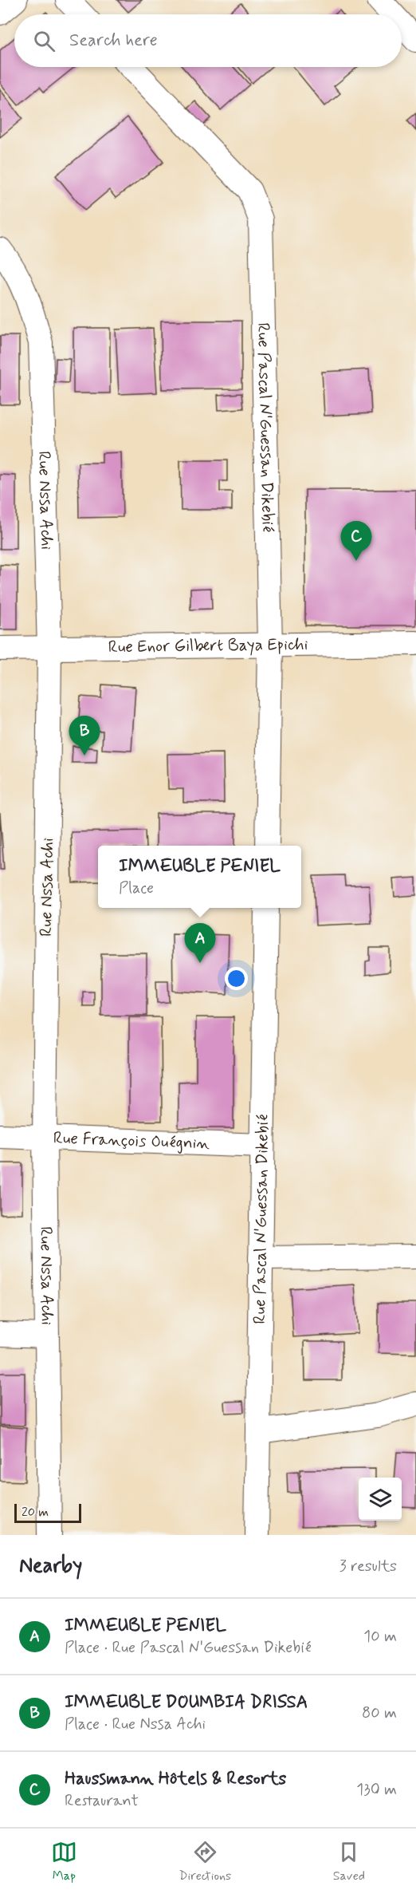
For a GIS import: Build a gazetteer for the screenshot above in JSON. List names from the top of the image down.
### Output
{
  "streets": {
    "street": [
      "Rue Pascal N'Guessan Dikebié",
      "Rue Nssa Achi",
      "Rue Enor Gilbert Baya Epichi",
      "Rue François Ouégnin"
    ]
  },
  "crossings": [
    ["Rue Pascal N'Guessan Dikebié", "Rue Enor Gilbert Baya Epichi"],
    ["Rue Pascal N'Guessan Dikebié", "Rue François Ouégnin"],
    ["Rue Nssa Achi", "Rue Enor Gilbert Baya Epichi"],
    ["Rue Nssa Achi", "Rue François Ouégnin"]
  ],
  "scale_bar": "20 m",
  "page": {
    "search": "Search here",
    "pins": ["C", "B", "A"],
    "popup": ["IMMEUBLE PENIEL", "Place"],
    "scale": "20 m",
    "heading": ["Nearby", "3 results"],
    "list": [
      {
        "mark": "A",
        "name": "IMMEUBLE PENIEL",
        "note": "Place · Rue Pascal N'Guessan Dikebié",
        "value": "10 m"
      },
      {
        "mark": "B",
        "name": "IMMEUBLE DOUMBIA DRISSA",
        "note": "Place · Rue Nssa Achi",
        "value": "80 m"
      },
      {
        "mark": "C",
        "name": "Haussmann Hôtels & Resorts",
        "note": "Restaurant",
        "value": "130 m"
      }
    ],
    "nav": ["Map", "Directions", "Saved"]
  }
}
